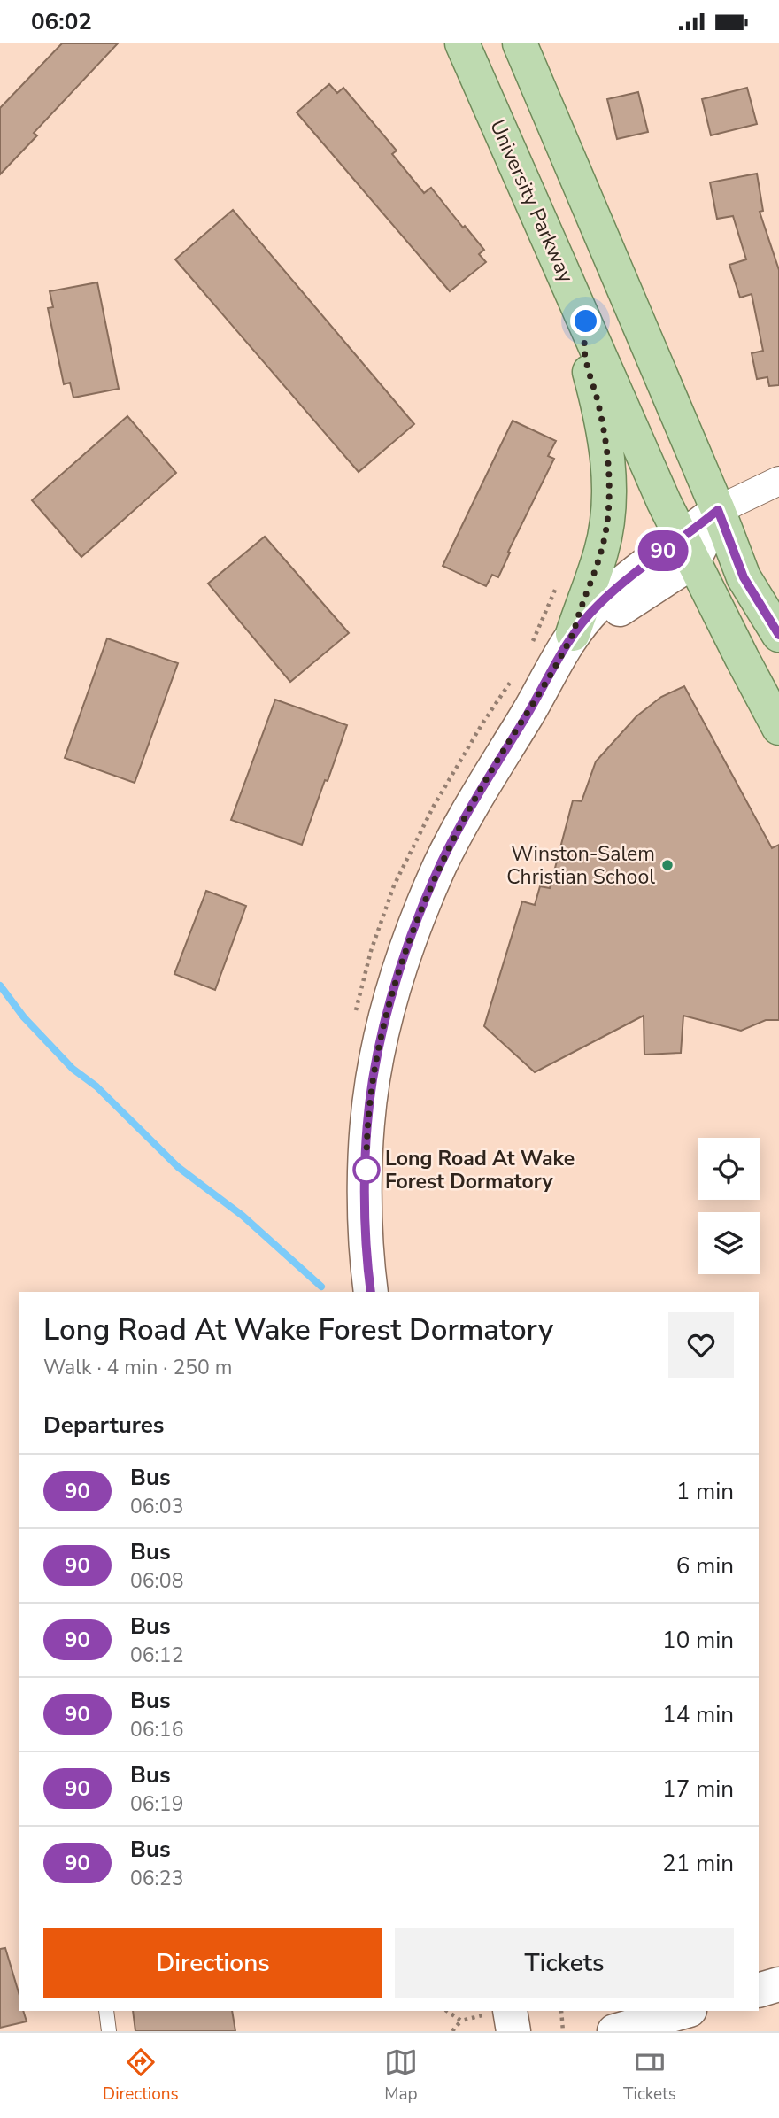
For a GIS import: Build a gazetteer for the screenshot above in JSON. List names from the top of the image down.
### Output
{
  "streets": {
    "main road": ["University Parkway"]
  },
  "places": ["Winston-Salem Christian School", "Long Road At Wake Forest Dormatory"],
  "lines": ["bus line 90"],
  "page": {
    "status": "06:02",
    "on_map": "90",
    "heading": [
      ["Long Road At Wake Forest Dormatory", "Walk · 4 min · 250 m"],
      "Departures"
    ],
    "list": [
      {
        "mark": "90",
        "name": "Bus",
        "note": "06:03",
        "value": "1 min"
      },
      {
        "mark": "90",
        "name": "Bus",
        "note": "06:08",
        "value": "6 min"
      },
      {
        "mark": "90",
        "name": "Bus",
        "note": "06:12",
        "value": "10 min"
      },
      {
        "mark": "90",
        "name": "Bus",
        "note": "06:16",
        "value": "14 min"
      },
      {
        "mark": "90",
        "name": "Bus",
        "note": "06:19",
        "value": "17 min"
      },
      {
        "mark": "90",
        "name": "Bus",
        "note": "06:23",
        "value": "21 min"
      }
    ],
    "buttons": ["Directions", "Tickets"],
    "tabs": ["Directions", "Map", "Tickets"]
  }
}
